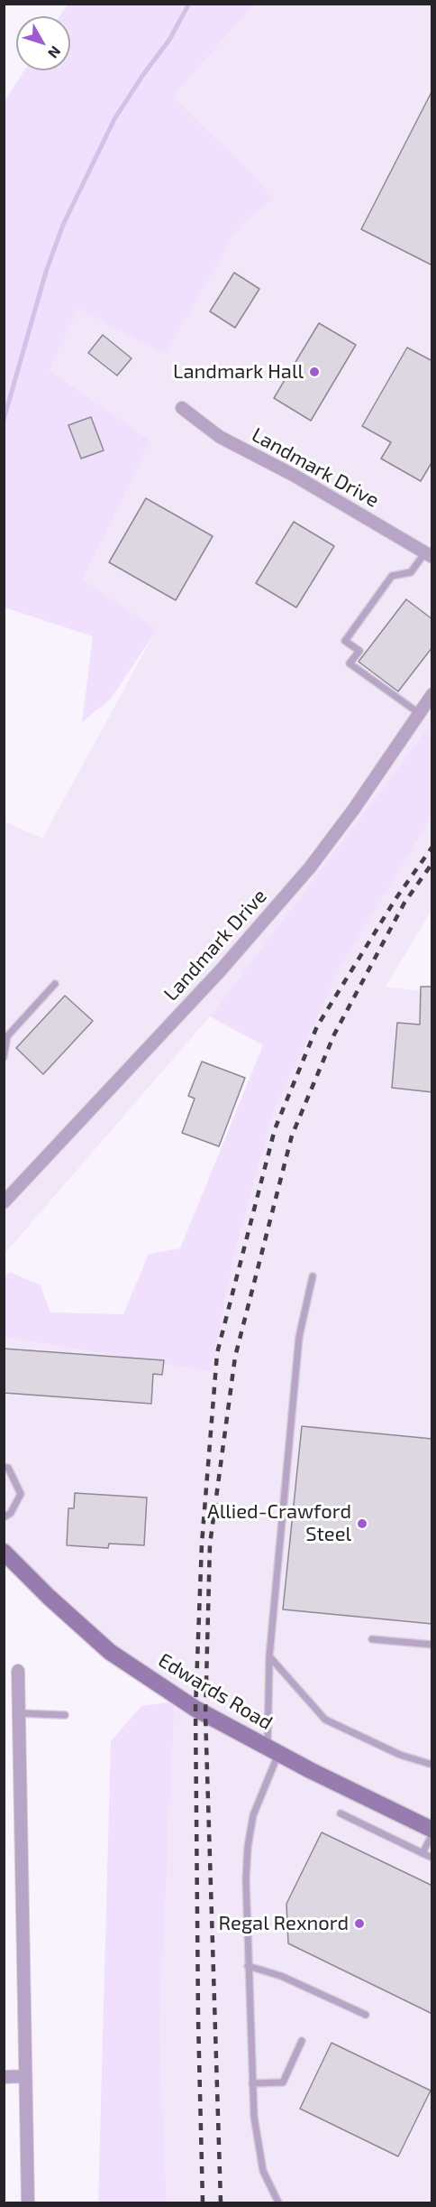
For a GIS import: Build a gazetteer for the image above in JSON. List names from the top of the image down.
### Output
{
  "streets": {
    "main road": ["Edwards Road"],
    "street": ["Landmark Drive"]
  },
  "places": ["Landmark Hall", "Allied-Crawford Steel", "Regal Rexnord"],
  "north": "bottom right"
}
